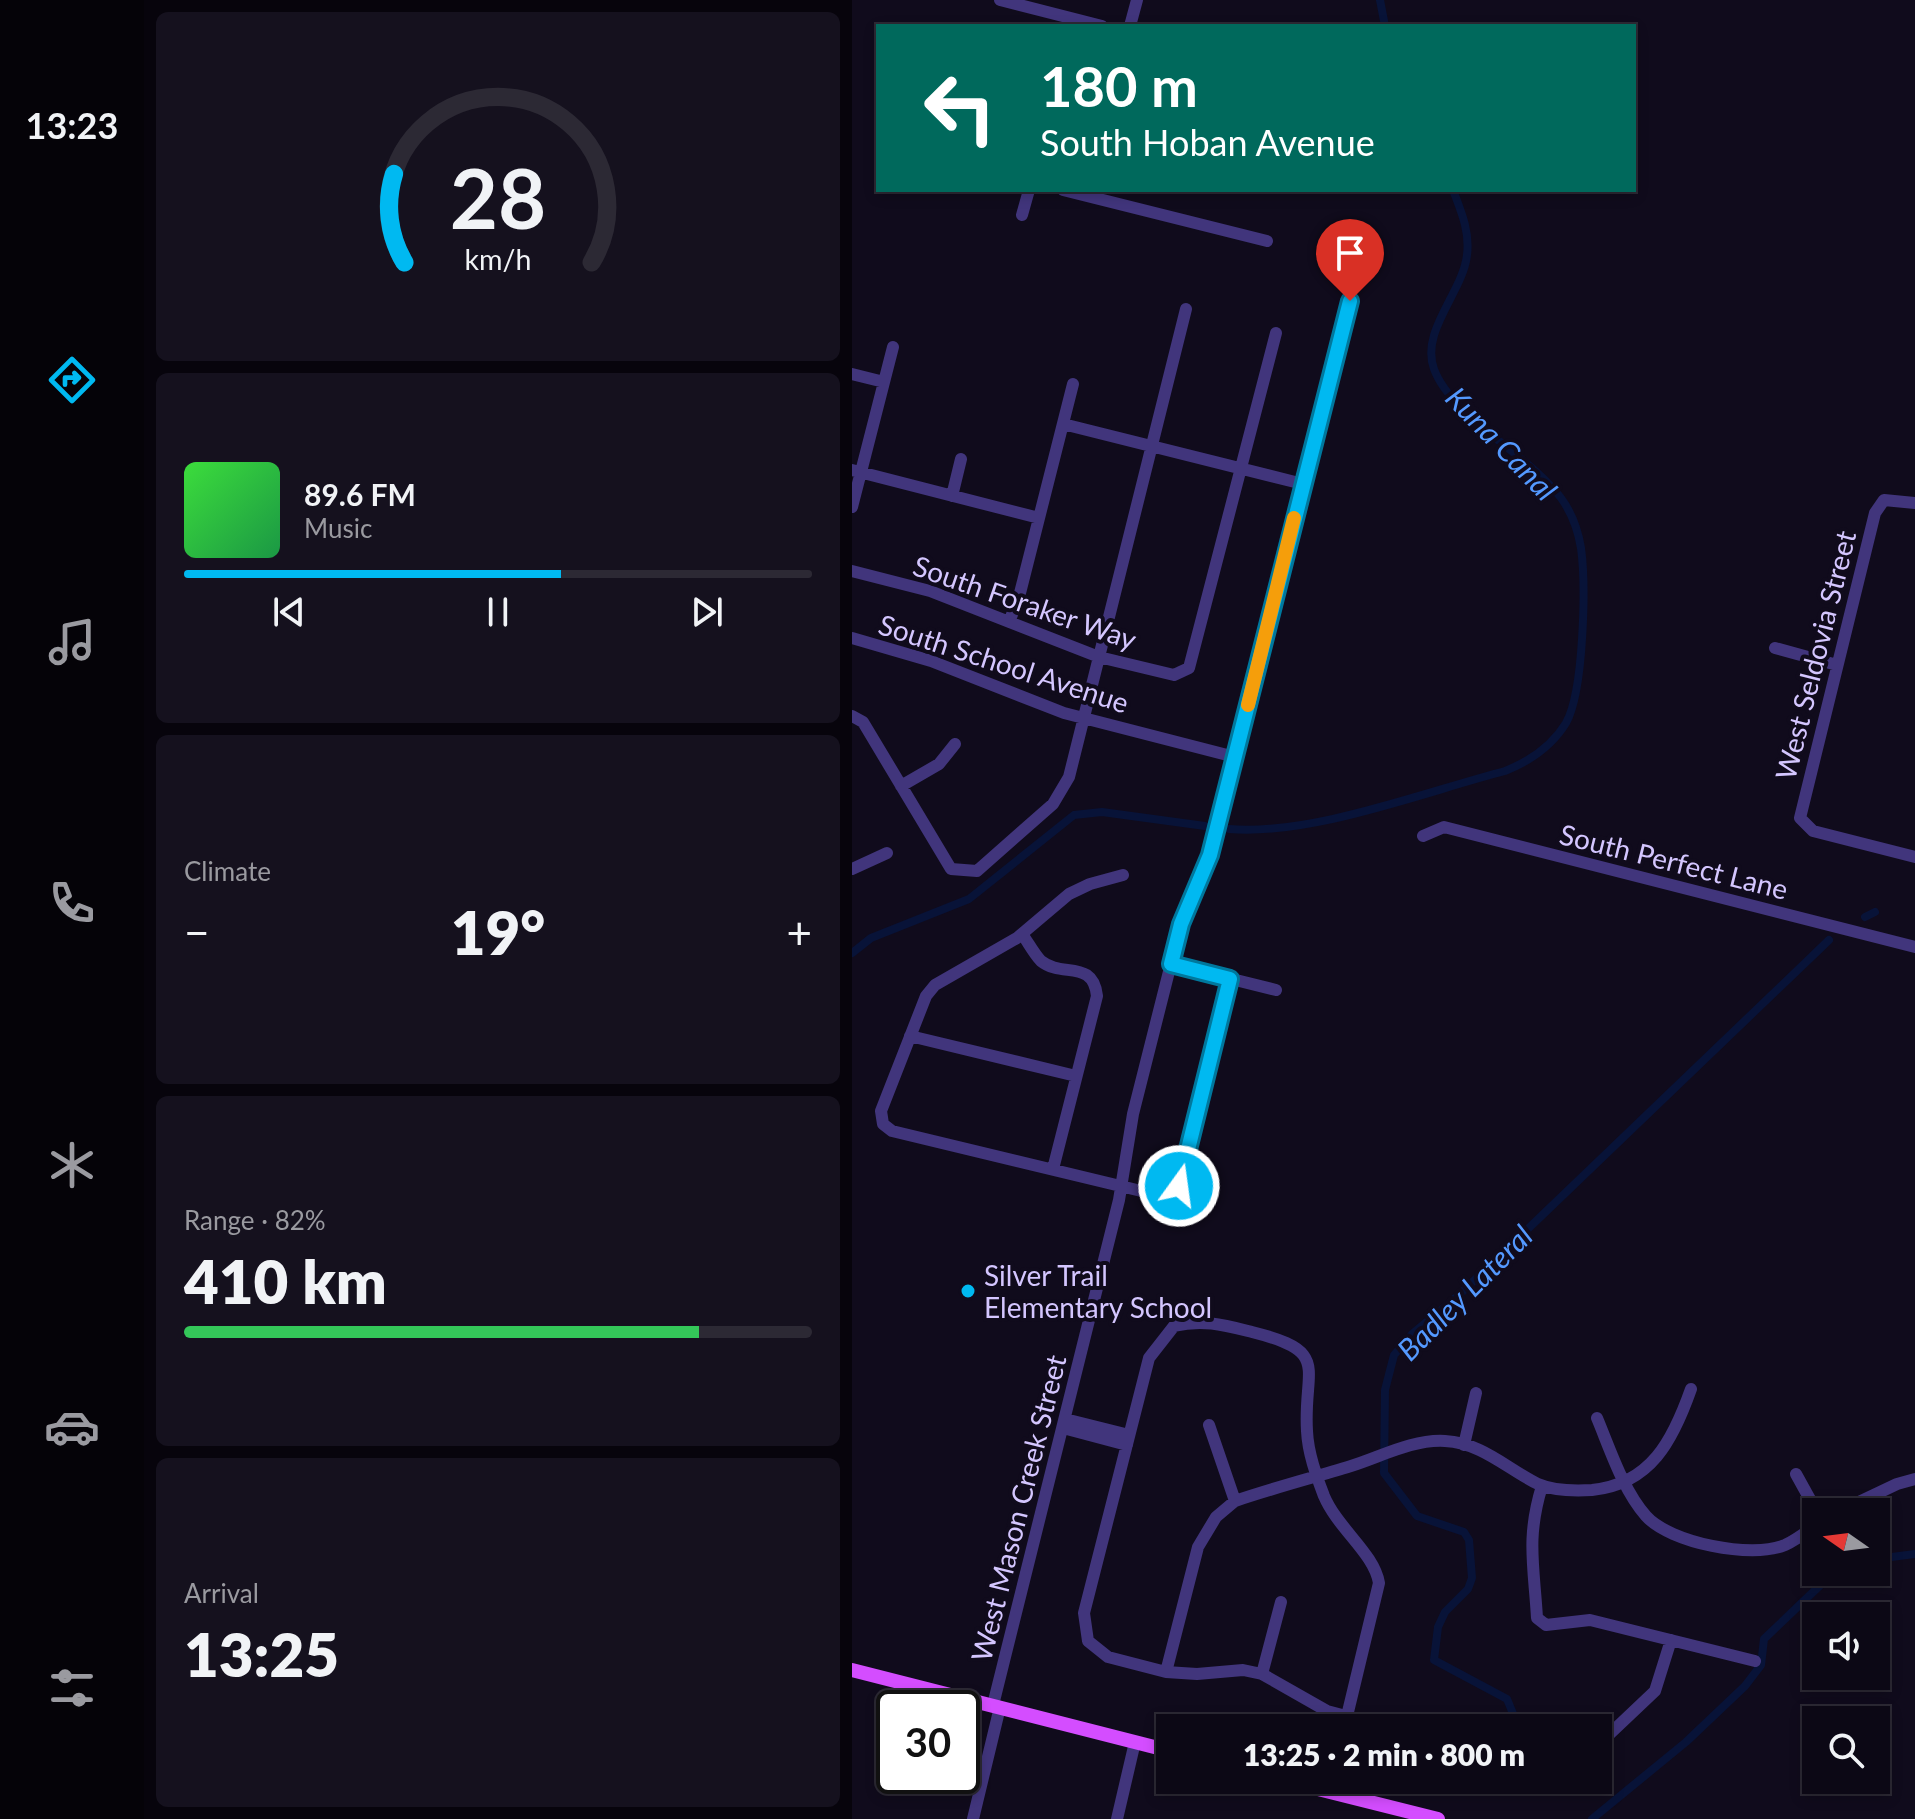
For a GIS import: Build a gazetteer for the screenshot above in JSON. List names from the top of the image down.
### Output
{
  "streets": {
    "street": [
      "South Foraker Way",
      "West Seldovia Street",
      "South School Avenue",
      "South Perfect Lane",
      "West Mason Creek Street"
    ]
  },
  "crossings": [
    ["South School Avenue", "West Mason Creek Street"]
  ],
  "water": ["Kuna Canal", "Badley Lateral"],
  "places": ["Silver Trail Elementary School"],
  "north": "left",
  "page": {
    "tabs": "13:23",
    "turn": ["180 m", "South Hoban Avenue"],
    "song": ["89.6 FM", "Music"],
    "tile": [
      "Climate",
      ["Range · 82%", "410 km"],
      ["Arrival", "13:25"]
    ],
    "heat": ["−", "19°", "+"],
    "limit": "30",
    "trip": "13:25 · 2 min · 800 m",
    "gauge": ["28", "km/h"]
  }
}
